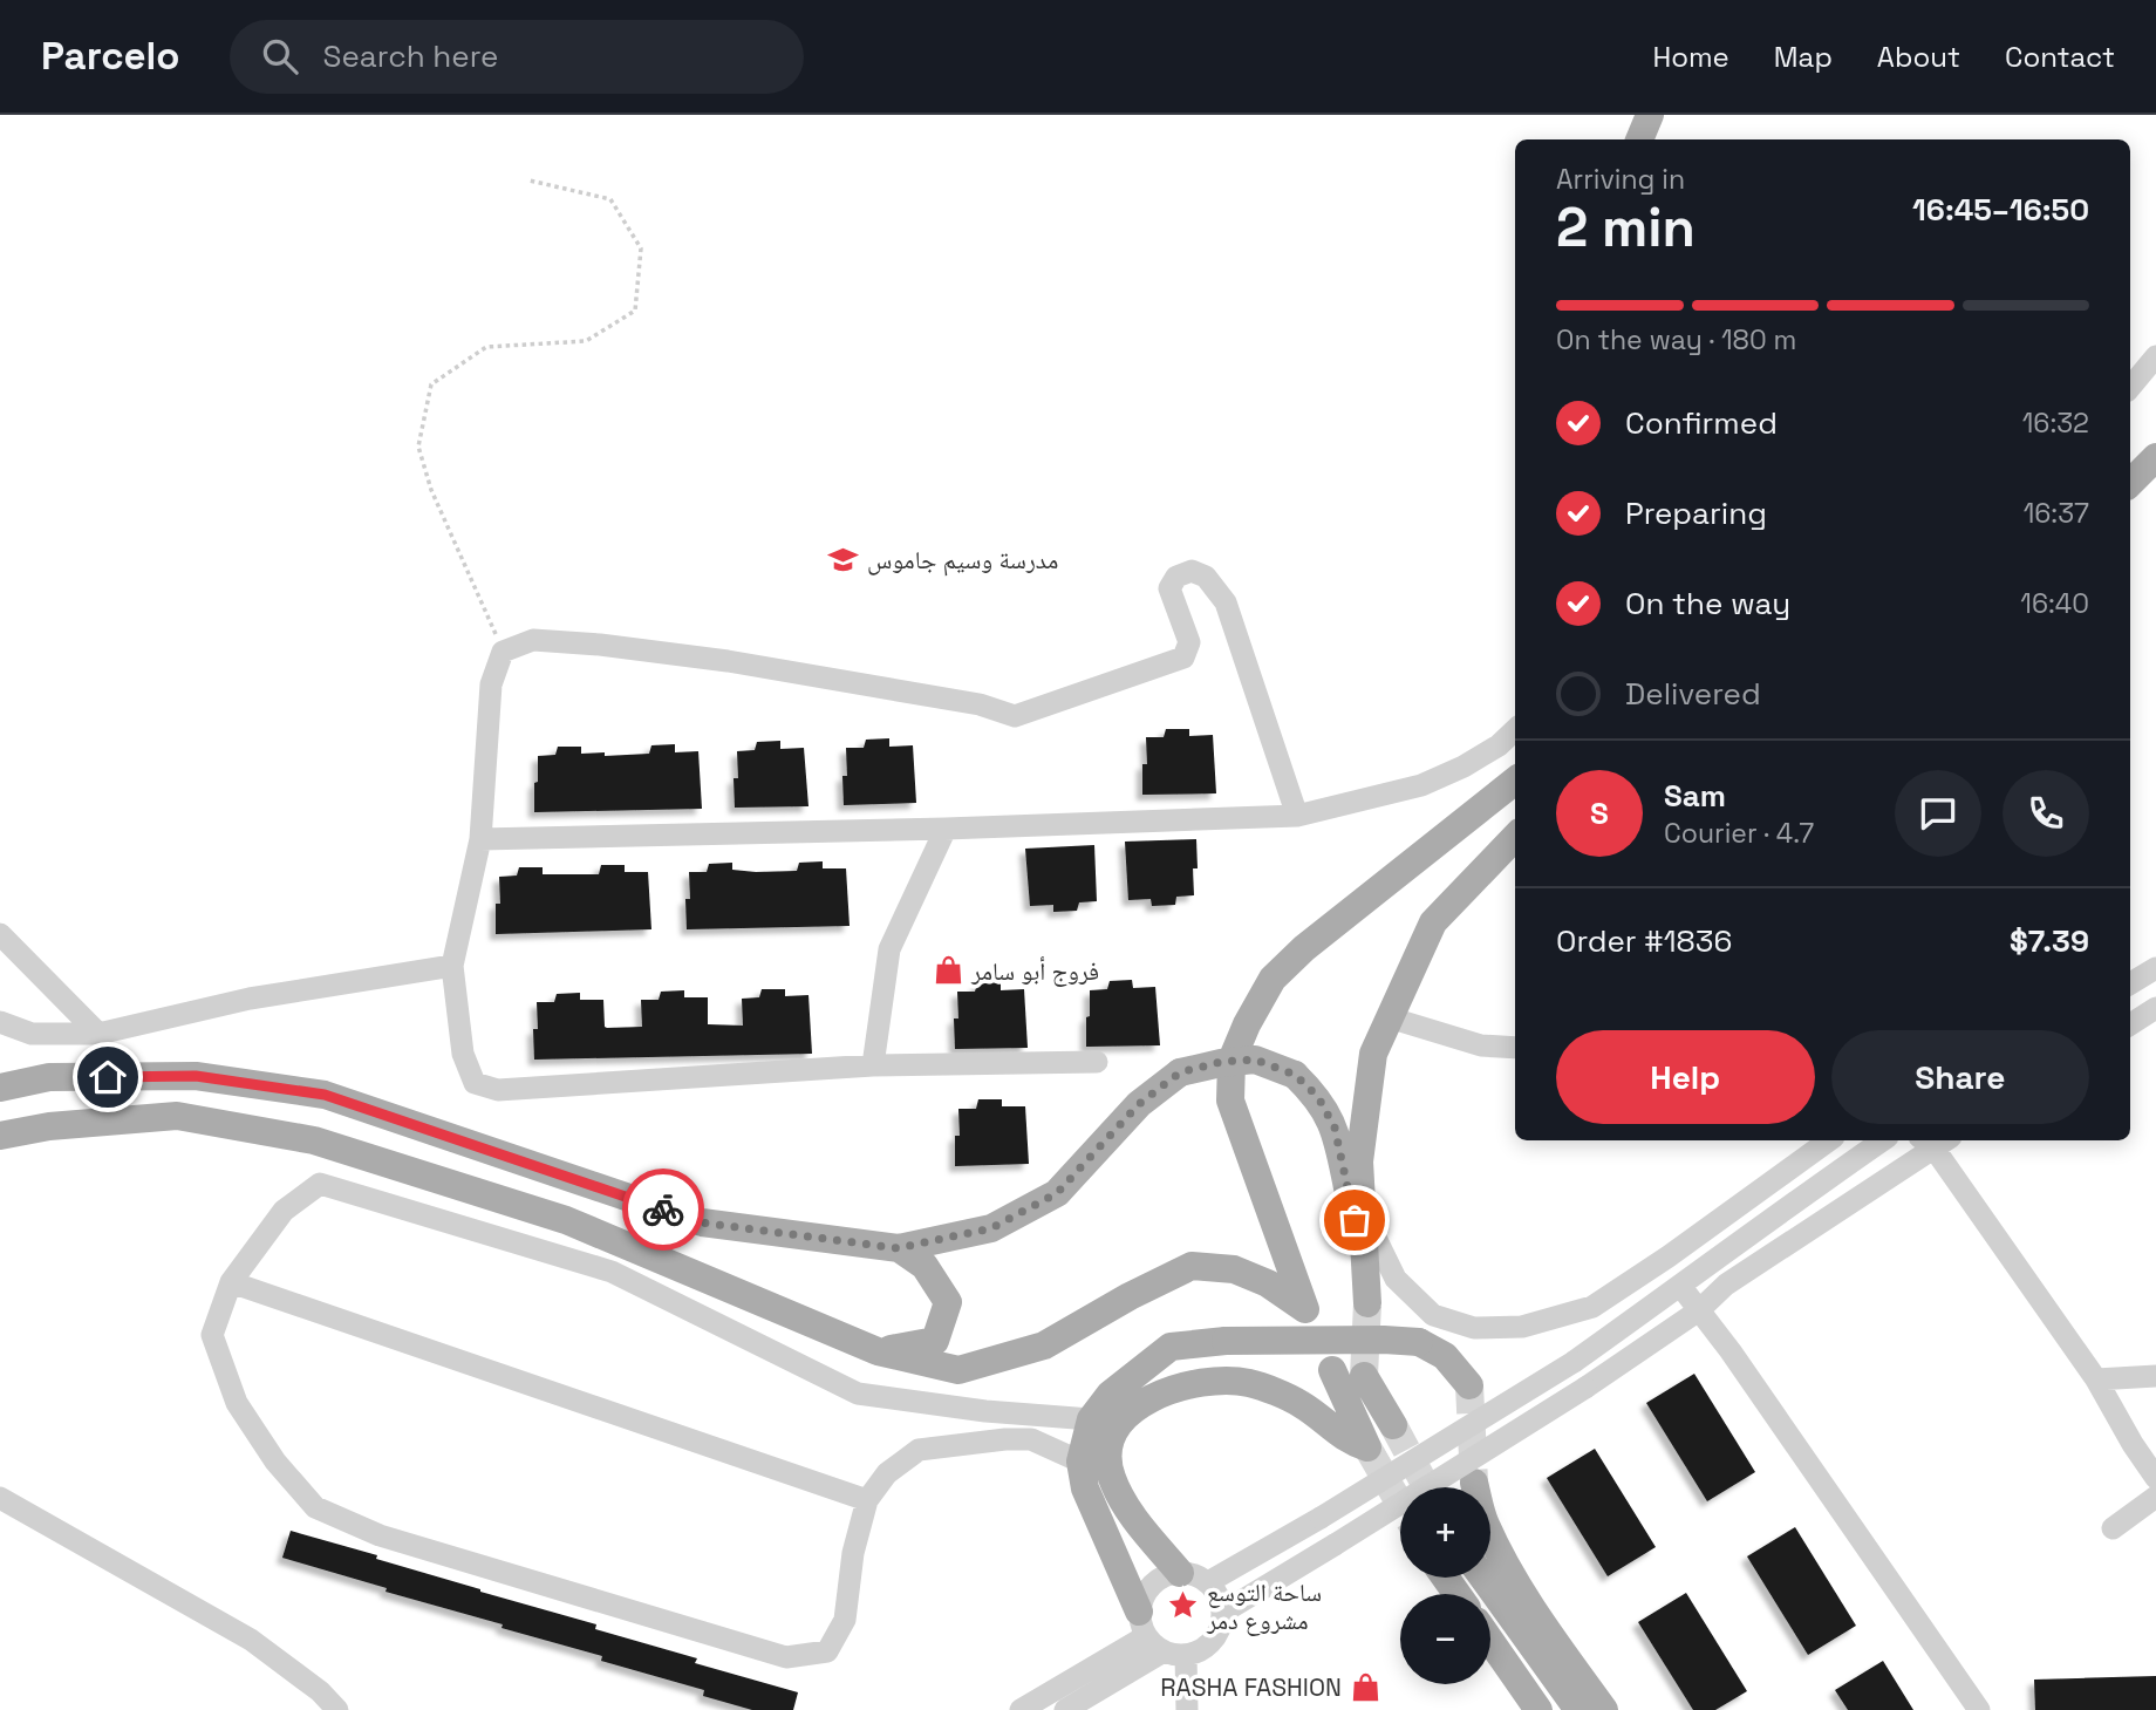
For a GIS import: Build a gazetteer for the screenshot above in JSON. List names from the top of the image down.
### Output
{
  "places": {
    "school or university": ["مدرسة وسيم جاموس"],
    "shop": ["فروج أبو سامر", "RASHA FASHION"],
    "place": ["ساحة التوسع مشروع دمر"]
  },
  "page": {
    "header": "Parcelo",
    "search": "Search here",
    "nav": [
      "Home",
      "Map",
      "About",
      "Contact"
    ],
    "heading": ["2 min", "Arriving in", "16:45–16:50"],
    "panel": [
      "Sam",
      "Courier · 4.7",
      "Order #1836",
      "$7.39"
    ],
    "bar": "On the way · 180 m",
    "list": [
      ["Confirmed", "16:32"],
      ["Preparing", "16:37"],
      ["On the way", "16:40"],
      "Delivered"
    ],
    "round": "S",
    "buttons": ["Help", "Share"],
    "map_buttons": ["+", "−"]
  }
}
